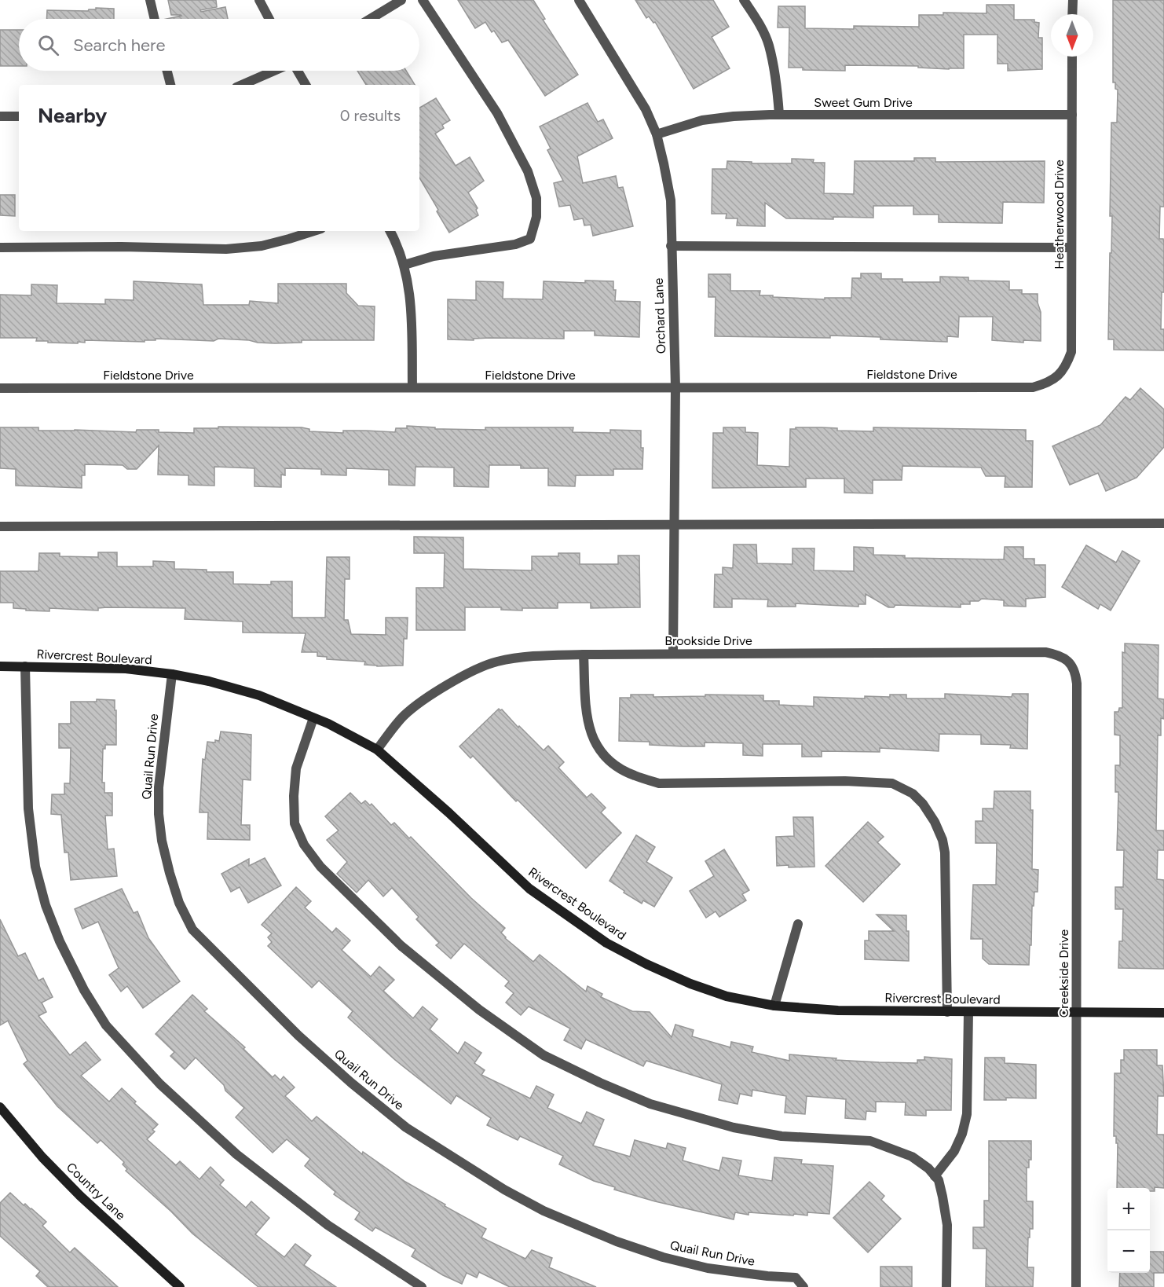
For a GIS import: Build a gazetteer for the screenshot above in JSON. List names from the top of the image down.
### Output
{
  "streets": {
    "street": [
      "Sweet Gum Drive",
      "Heatherwood Drive",
      "Orchard Lane",
      "Fieldstone Drive",
      "Brookside Drive",
      "Rivercrest Boulevard",
      "Quail Run Drive",
      "Creekside Drive",
      "Country Lane"
    ]
  },
  "crossings": [
    ["Sweet Gum Drive", "Heatherwood Drive"],
    ["Sweet Gum Drive", "Orchard Lane"],
    ["Heatherwood Drive", "Fieldstone Drive"],
    ["Orchard Lane", "Fieldstone Drive"],
    ["Orchard Lane", "Brookside Drive"],
    ["Brookside Drive", "Rivercrest Boulevard"],
    ["Brookside Drive", "Creekside Drive"],
    ["Rivercrest Boulevard", "Quail Run Drive"],
    ["Rivercrest Boulevard", "Creekside Drive"]
  ],
  "north": "bottom",
  "page": {
    "search": "Search here",
    "heading": ["Nearby", "0 results"],
    "map_buttons": ["+", "−"]
  }
}
